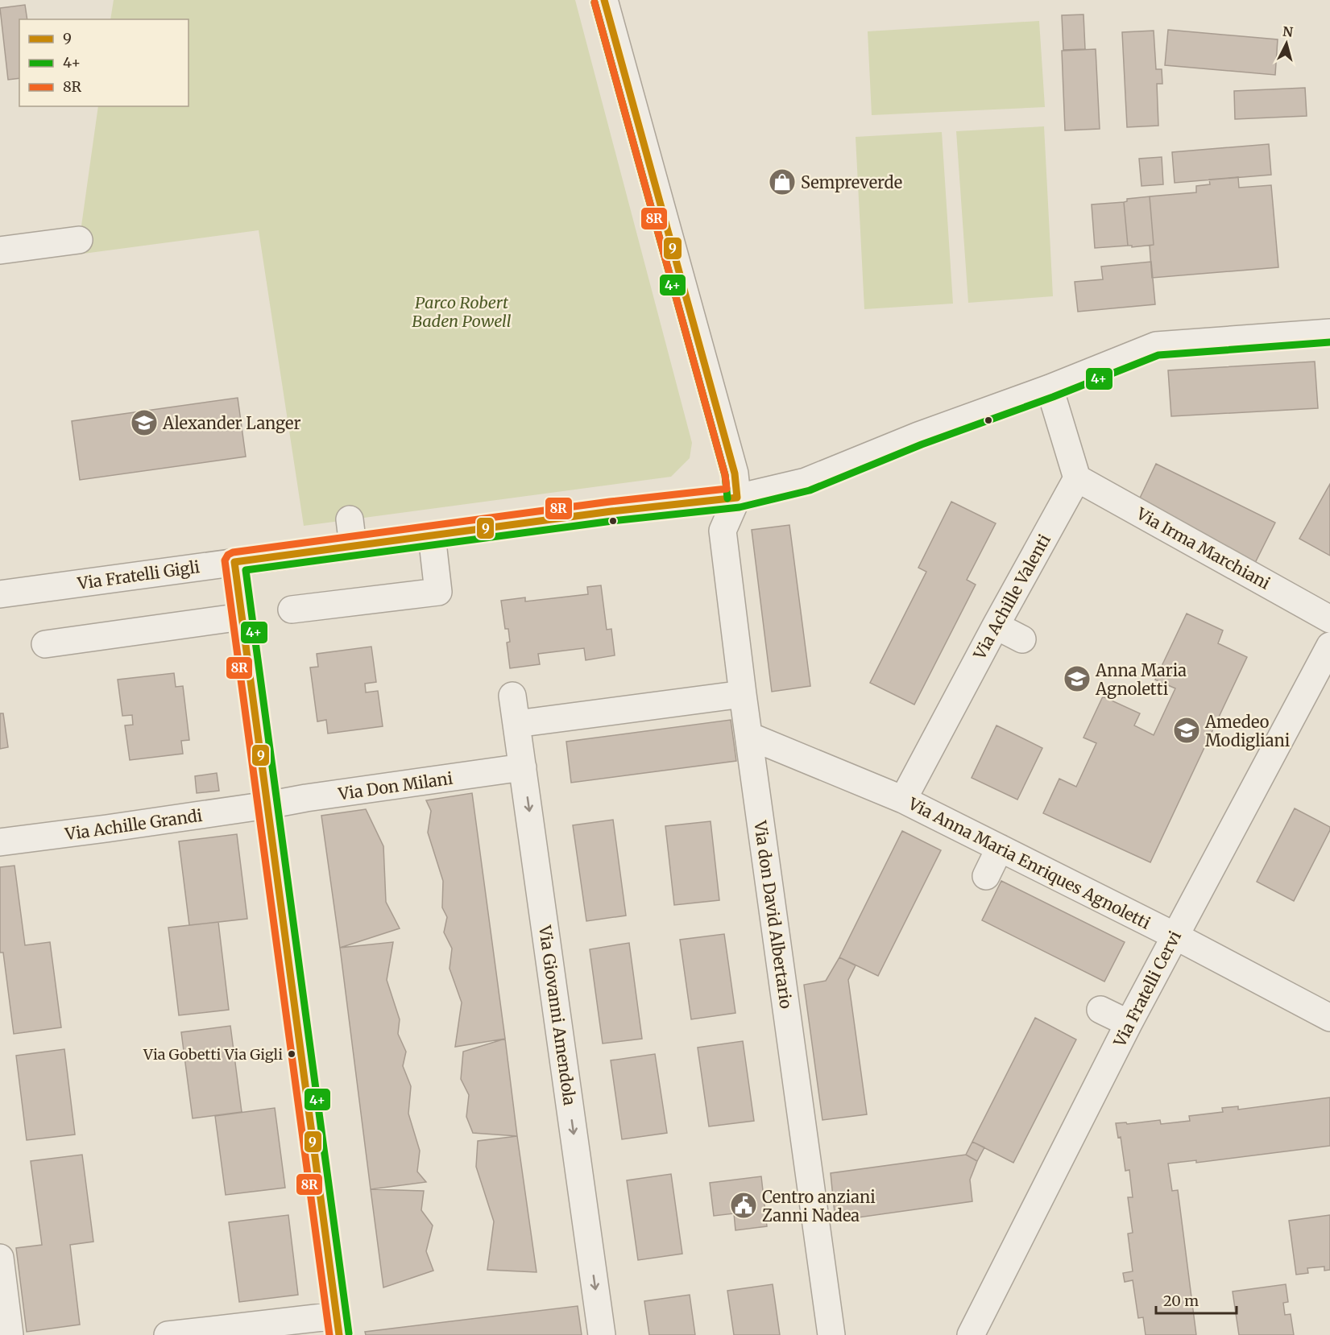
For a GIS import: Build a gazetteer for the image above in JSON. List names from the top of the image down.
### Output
{
  "streets": {
    "street": [
      "Via Irma Marchiani",
      "Via Fratelli Gigli",
      "Via Achille Valenti",
      "Via Don Milani",
      "Via Achille Grandi",
      "Via Anna Maria Enriques Agnoletti",
      "Via don David Albertario",
      "Via Fratelli Cervi",
      "Via Giovanni Amendola"
    ]
  },
  "crossings": [
    ["Via Irma Marchiani", "Via Achille Valenti"],
    ["Via Fratelli Gigli", "Via don David Albertario"],
    ["Via Achille Valenti", "Via Anna Maria Enriques Agnoletti"],
    ["Via Don Milani", "Via Achille Grandi"],
    ["Via Don Milani", "Via Giovanni Amendola"],
    ["Via Anna Maria Enriques Agnoletti", "Via don David Albertario"],
    ["Via Anna Maria Enriques Agnoletti", "Via Fratelli Cervi"]
  ],
  "one_way": ["Via Giovanni Amendola"],
  "parks": ["Parco Robert Baden Powell"],
  "places": {
    "shop": ["Sempreverde"],
    "school or university": ["Alexander Langer", "Anna Maria Agnoletti", "Amedeo Modigliani"],
    "other": ["Via Gobetti Via Gigli"],
    "public building": ["Centro anziani Zanni Nadea"]
  },
  "lines": ["transit line 9", "transit line 4+", "transit line 8R"],
  "legend": ["9", "4+", "8R"],
  "scale_bar": "20 m",
  "north": "top"
}
